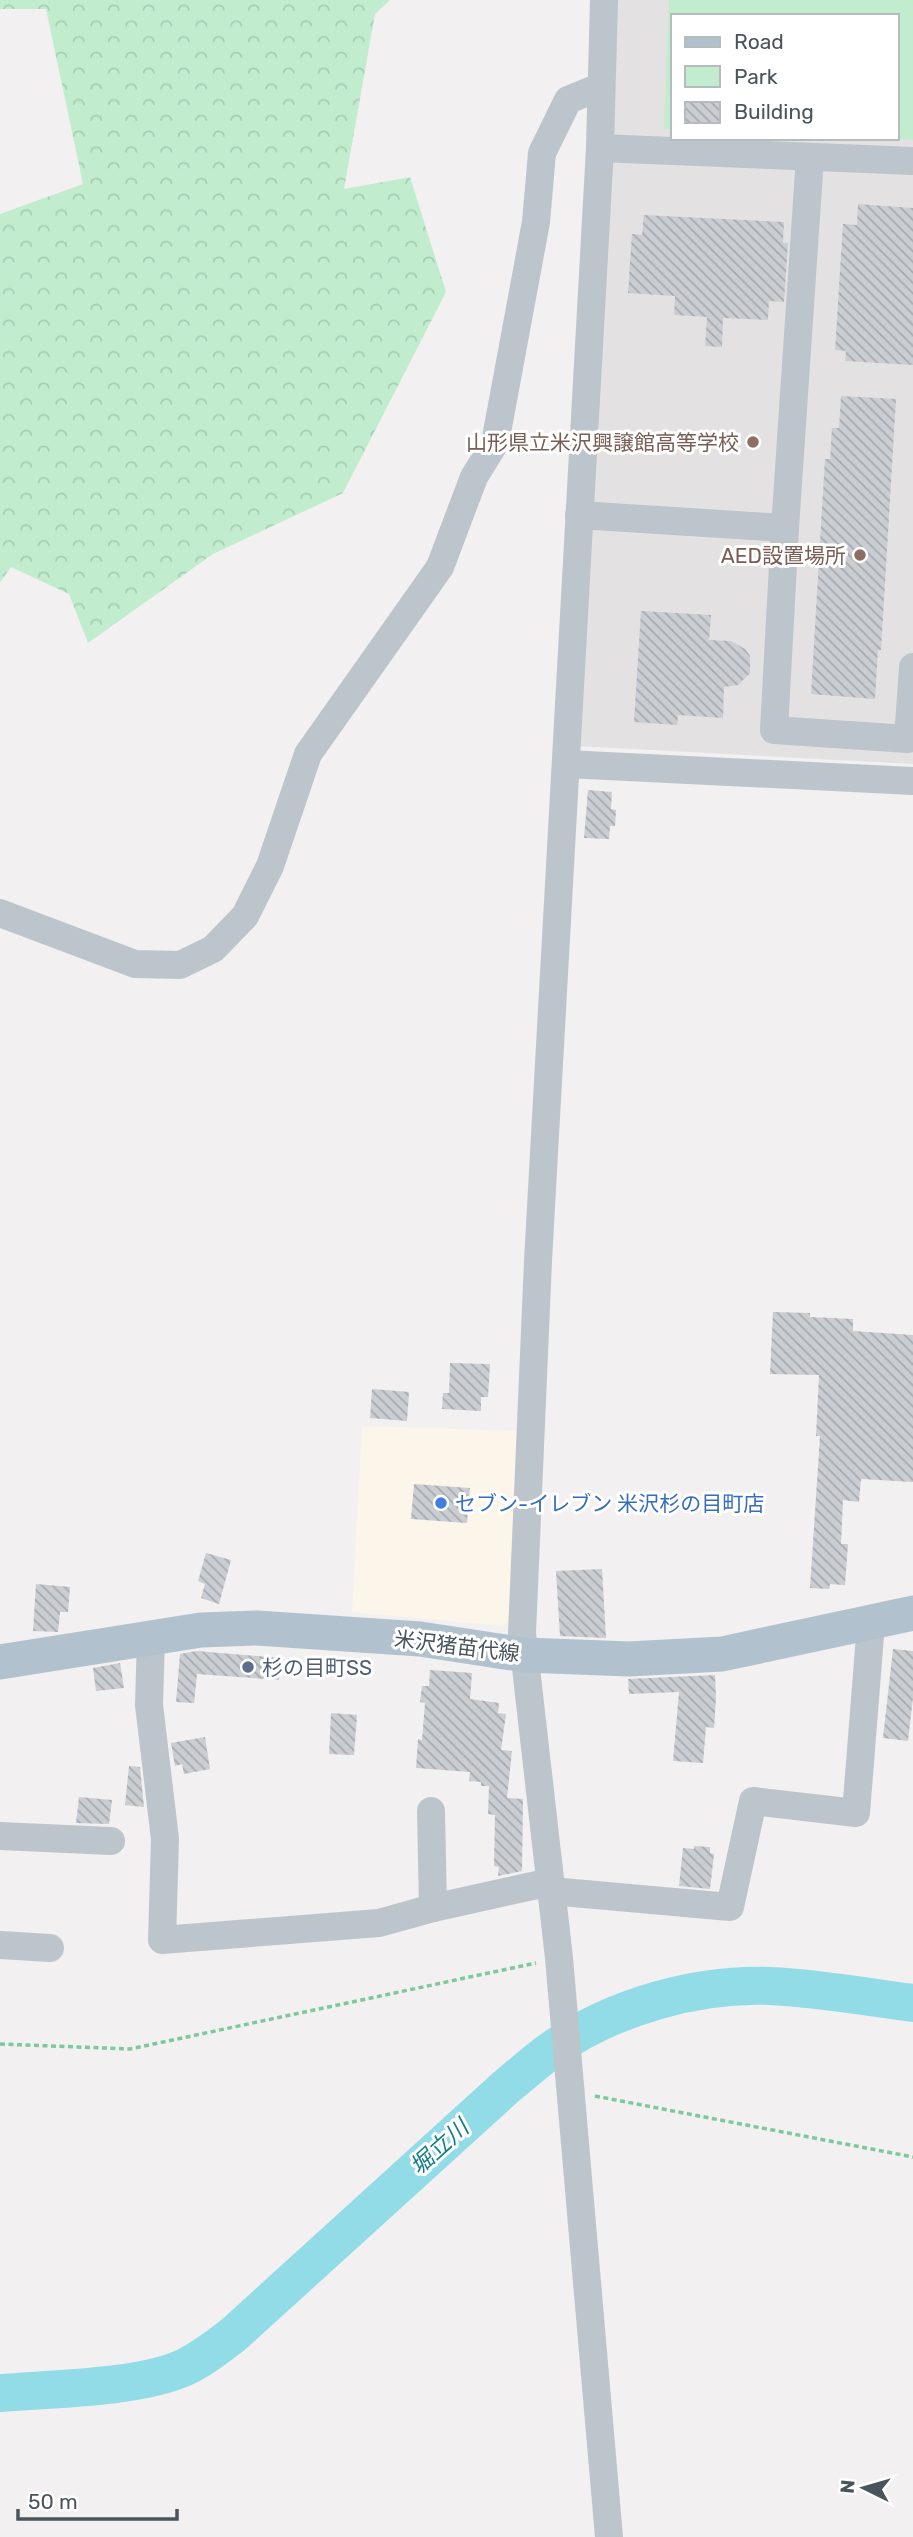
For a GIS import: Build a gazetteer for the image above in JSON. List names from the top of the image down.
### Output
{
  "streets": {
    "main road": ["米沢猪苗代線"]
  },
  "water": ["堀立川"],
  "places": [
    "山形県立米沢興譲館高等学校",
    "AED設置場所",
    "セブン-イレブン 米沢杉の目町店",
    "杉の目町SS"
  ],
  "legend": ["Road", "Park", "Building"],
  "scale_bar": "50 m",
  "north": "left"
}
